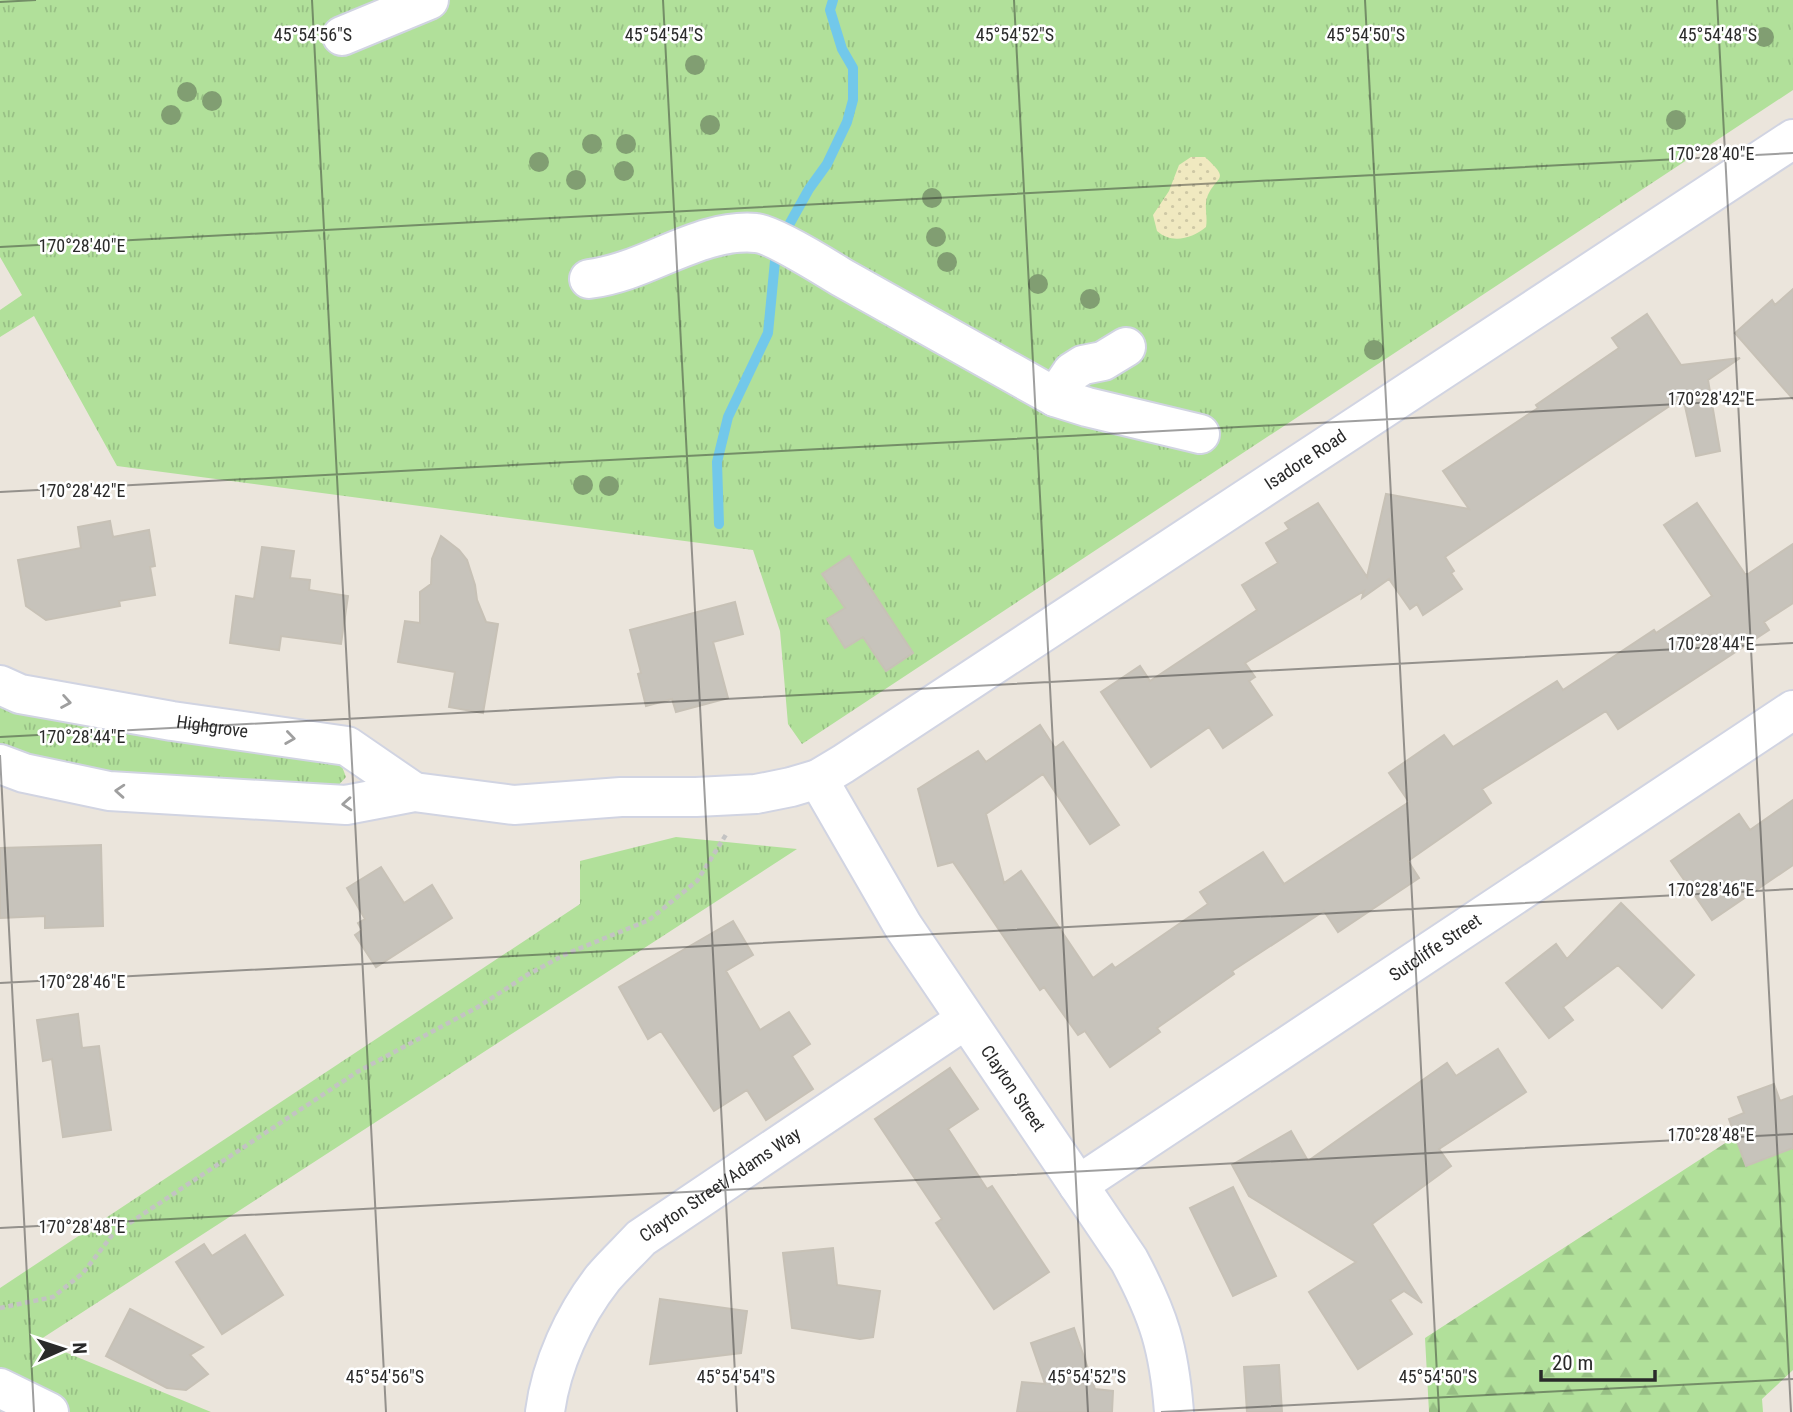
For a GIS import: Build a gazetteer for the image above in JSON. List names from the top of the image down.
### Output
{
  "streets": {
    "street": [
      "Isadore Road",
      "Highgrove",
      "Sutcliffe Street",
      "Clayton Street",
      "Clayton Street/Adams Way"
    ]
  },
  "crossings": [
    ["Isadore Road", "Highgrove"],
    ["Isadore Road", "Clayton Street"],
    ["Highgrove", "Clayton Street"],
    ["Sutcliffe Street", "Clayton Street"],
    ["Clayton Street", "Clayton Street/Adams Way"]
  ],
  "scale_bar": "20 m",
  "north": "right",
  "coordinates": [
    "45°54'56\"S",
    "45°54'54\"S",
    "45°54'52\"S",
    "45°54'50\"S",
    "45°54'48\"S",
    "170°28'40\"E",
    "170°28'42\"E",
    "170°28'44\"E",
    "170°28'46\"E",
    "170°28'48\"E"
  ]
}
